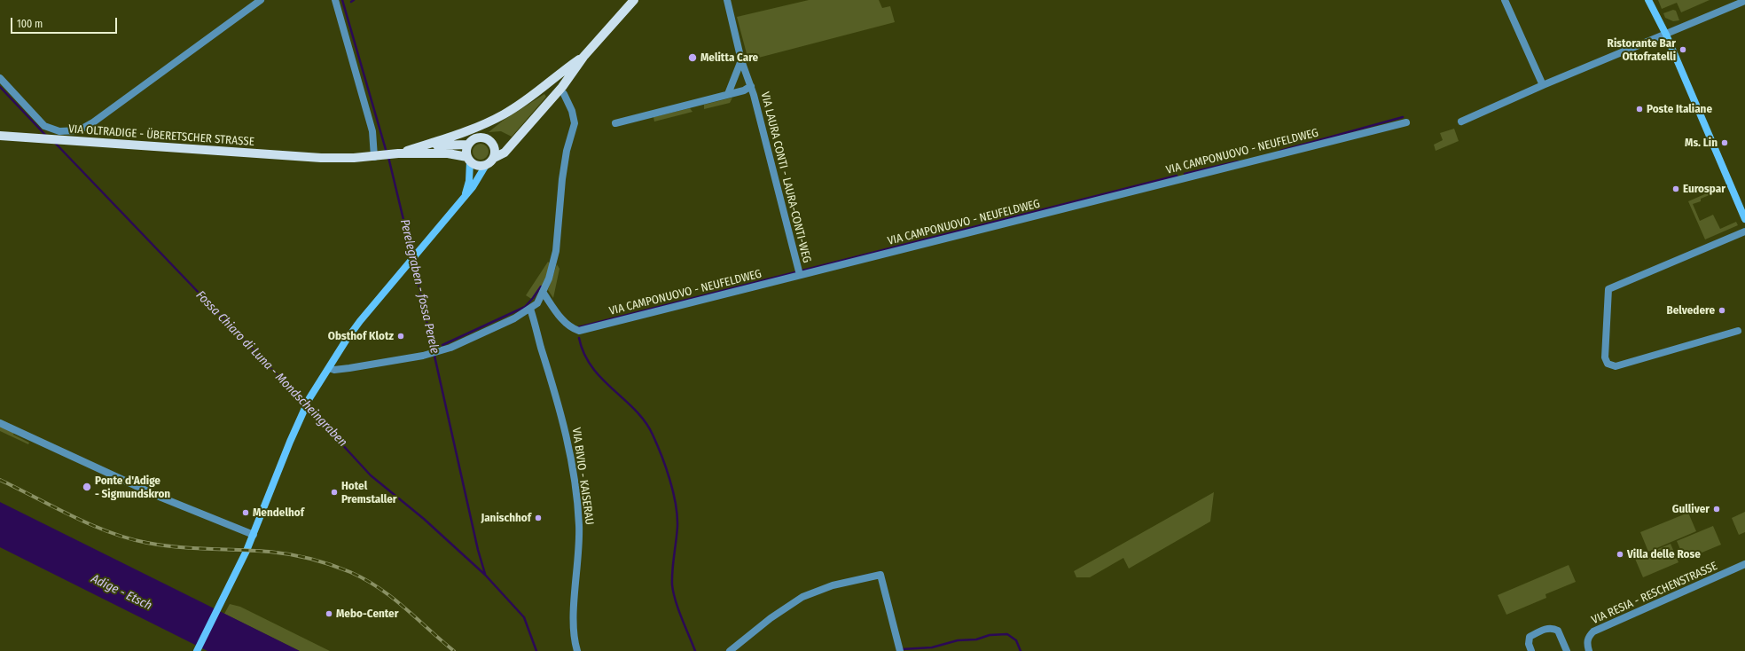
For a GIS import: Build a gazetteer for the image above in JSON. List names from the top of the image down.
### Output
{
  "streets": {
    "main road": ["VIA OLTRADIGE - ÜBERETSCHER STRASSE"],
    "street": [
      "VIA CAMPONUOVO - NEUFELDWEG",
      "VIA LAURA CONTI - LAURA-CONTI-WEG",
      "VIA BIVIO - KAISERAU",
      "VIA RESIA - RESCHENSTRASSE"
    ]
  },
  "crossings": [
    ["VIA CAMPONUOVO - NEUFELDWEG", "VIA LAURA CONTI - LAURA-CONTI-WEG"]
  ],
  "water": ["Perelegraben - fossa Perele", "Fossa Chiaro di Luna - Mondscheingraben", "Adige - Etsch"],
  "places": [
    "Ristorante Bar Ottofratelli",
    "Melitta Care",
    "Poste Italiane",
    "Ms. Lin",
    "Eurospar",
    "Belvedere",
    "Obsthof Klotz",
    "Ponte d'Adige - Sigmundskron",
    "Hotel Premstaller",
    "Gulliver",
    "Mendelhof",
    "Janischhof",
    "Villa delle Rose",
    "Mebo-Center"
  ],
  "scale_bar": "100 m"
}
